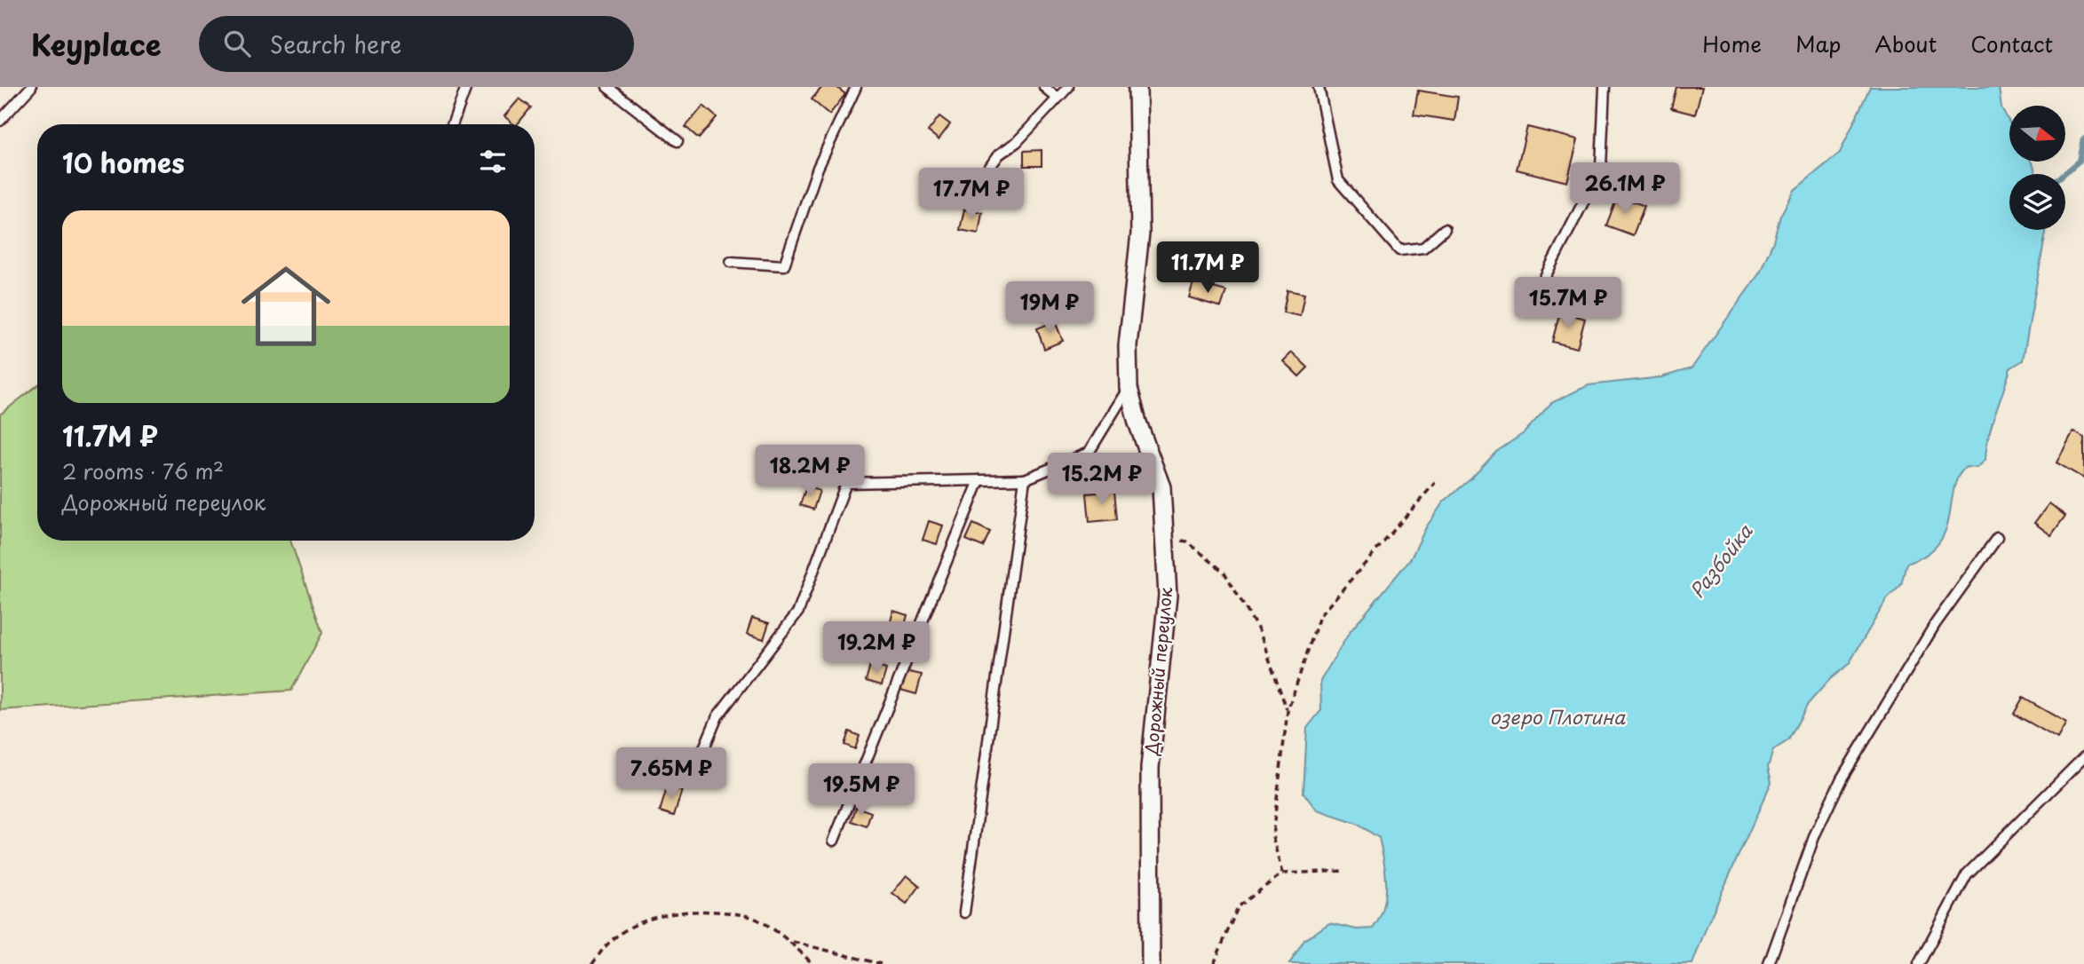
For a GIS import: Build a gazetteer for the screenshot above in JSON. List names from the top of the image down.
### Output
{
  "streets": {
    "street": ["Дорожный переулок"]
  },
  "water": ["Разбойка", "озеро Плотина"],
  "north": "right",
  "page": {
    "header": "Keyplace",
    "search": "Search here",
    "nav": [
      "Home",
      "Map",
      "About",
      "Contact"
    ],
    "heading": "10 homes",
    "price": [
      "26.1M ₽",
      "17.7M ₽",
      "11.7M ₽",
      "15.7M ₽",
      "19M ₽",
      "18.2M ₽",
      "15.2M ₽",
      "19.2M ₽",
      "7.65M ₽",
      "19.5M ₽"
    ],
    "list": [
      {
        "name": "11.7M ₽",
        "note": "2 rooms · 76 m² · Дорожный переулок"
      }
    ]
  }
}
